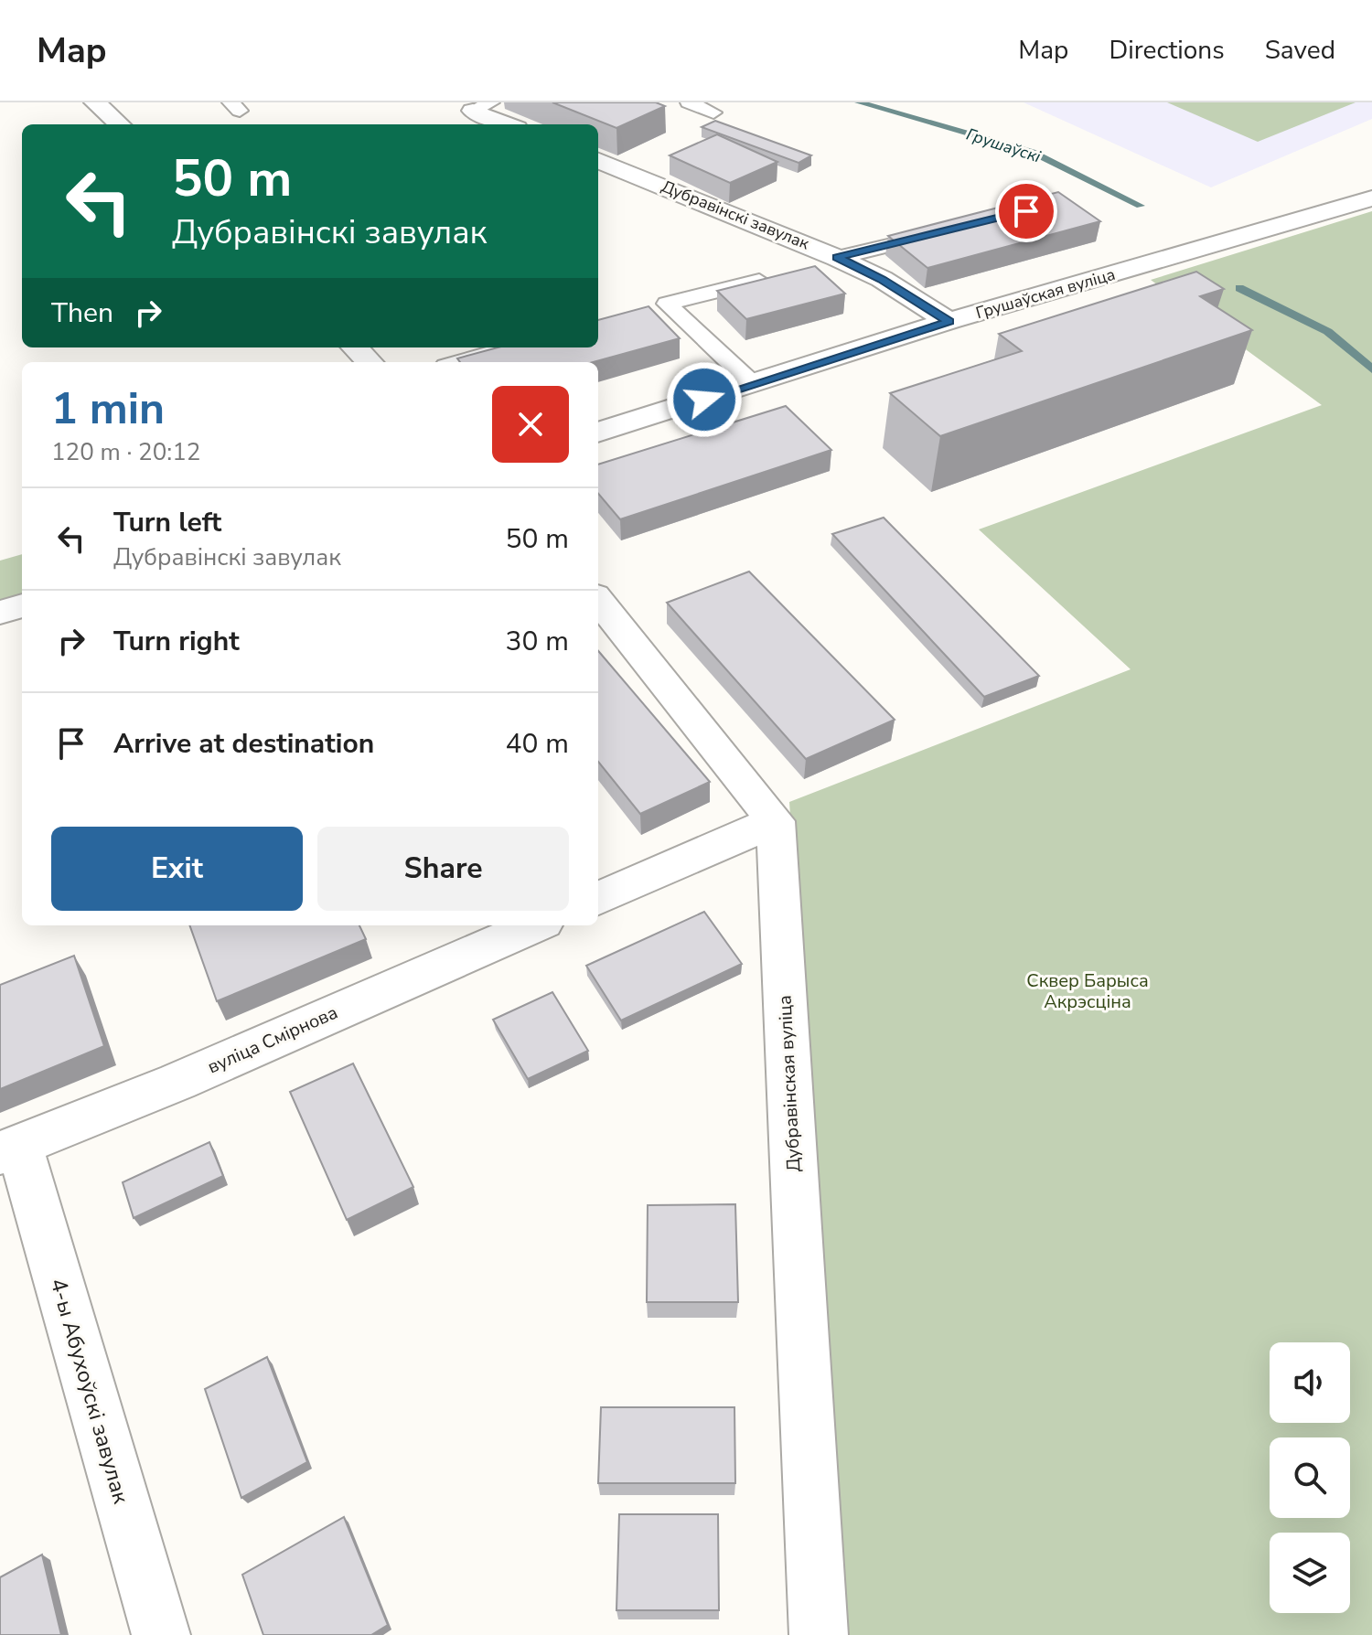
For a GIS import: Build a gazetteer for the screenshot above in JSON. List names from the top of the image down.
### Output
{
  "streets": {
    "street": [
      "Дубравінскі завулак",
      "Грушаўская вуліца",
      "вуліца Смірнова",
      "Дубравінская вуліца",
      "4-ы Абухоўскі завулак"
    ]
  },
  "crossings": [
    ["Дубравінскі завулак", "Грушаўская вуліца"],
    ["вуліца Смірнова", "4-ы Абухоўскі завулак"]
  ],
  "water": ["Грушаўскі"],
  "parks": ["Сквер Барыса Акрэсціна"],
  "page": {
    "header": "Map",
    "nav": ["Map", "Directions", "Saved"],
    "turn": ["50 m", "Дубравінскі завулак"],
    "then": "Then",
    "heading": ["1 min", "120 m · 20:12"],
    "list": [
      {
        "name": "Turn left",
        "note": "Дубравінскі завулак",
        "value": "50 m"
      },
      {
        "name": "Turn right",
        "value": "30 m"
      },
      {
        "name": "Arrive at destination",
        "value": "40 m"
      }
    ],
    "buttons": ["Exit", "Share"]
  }
}
